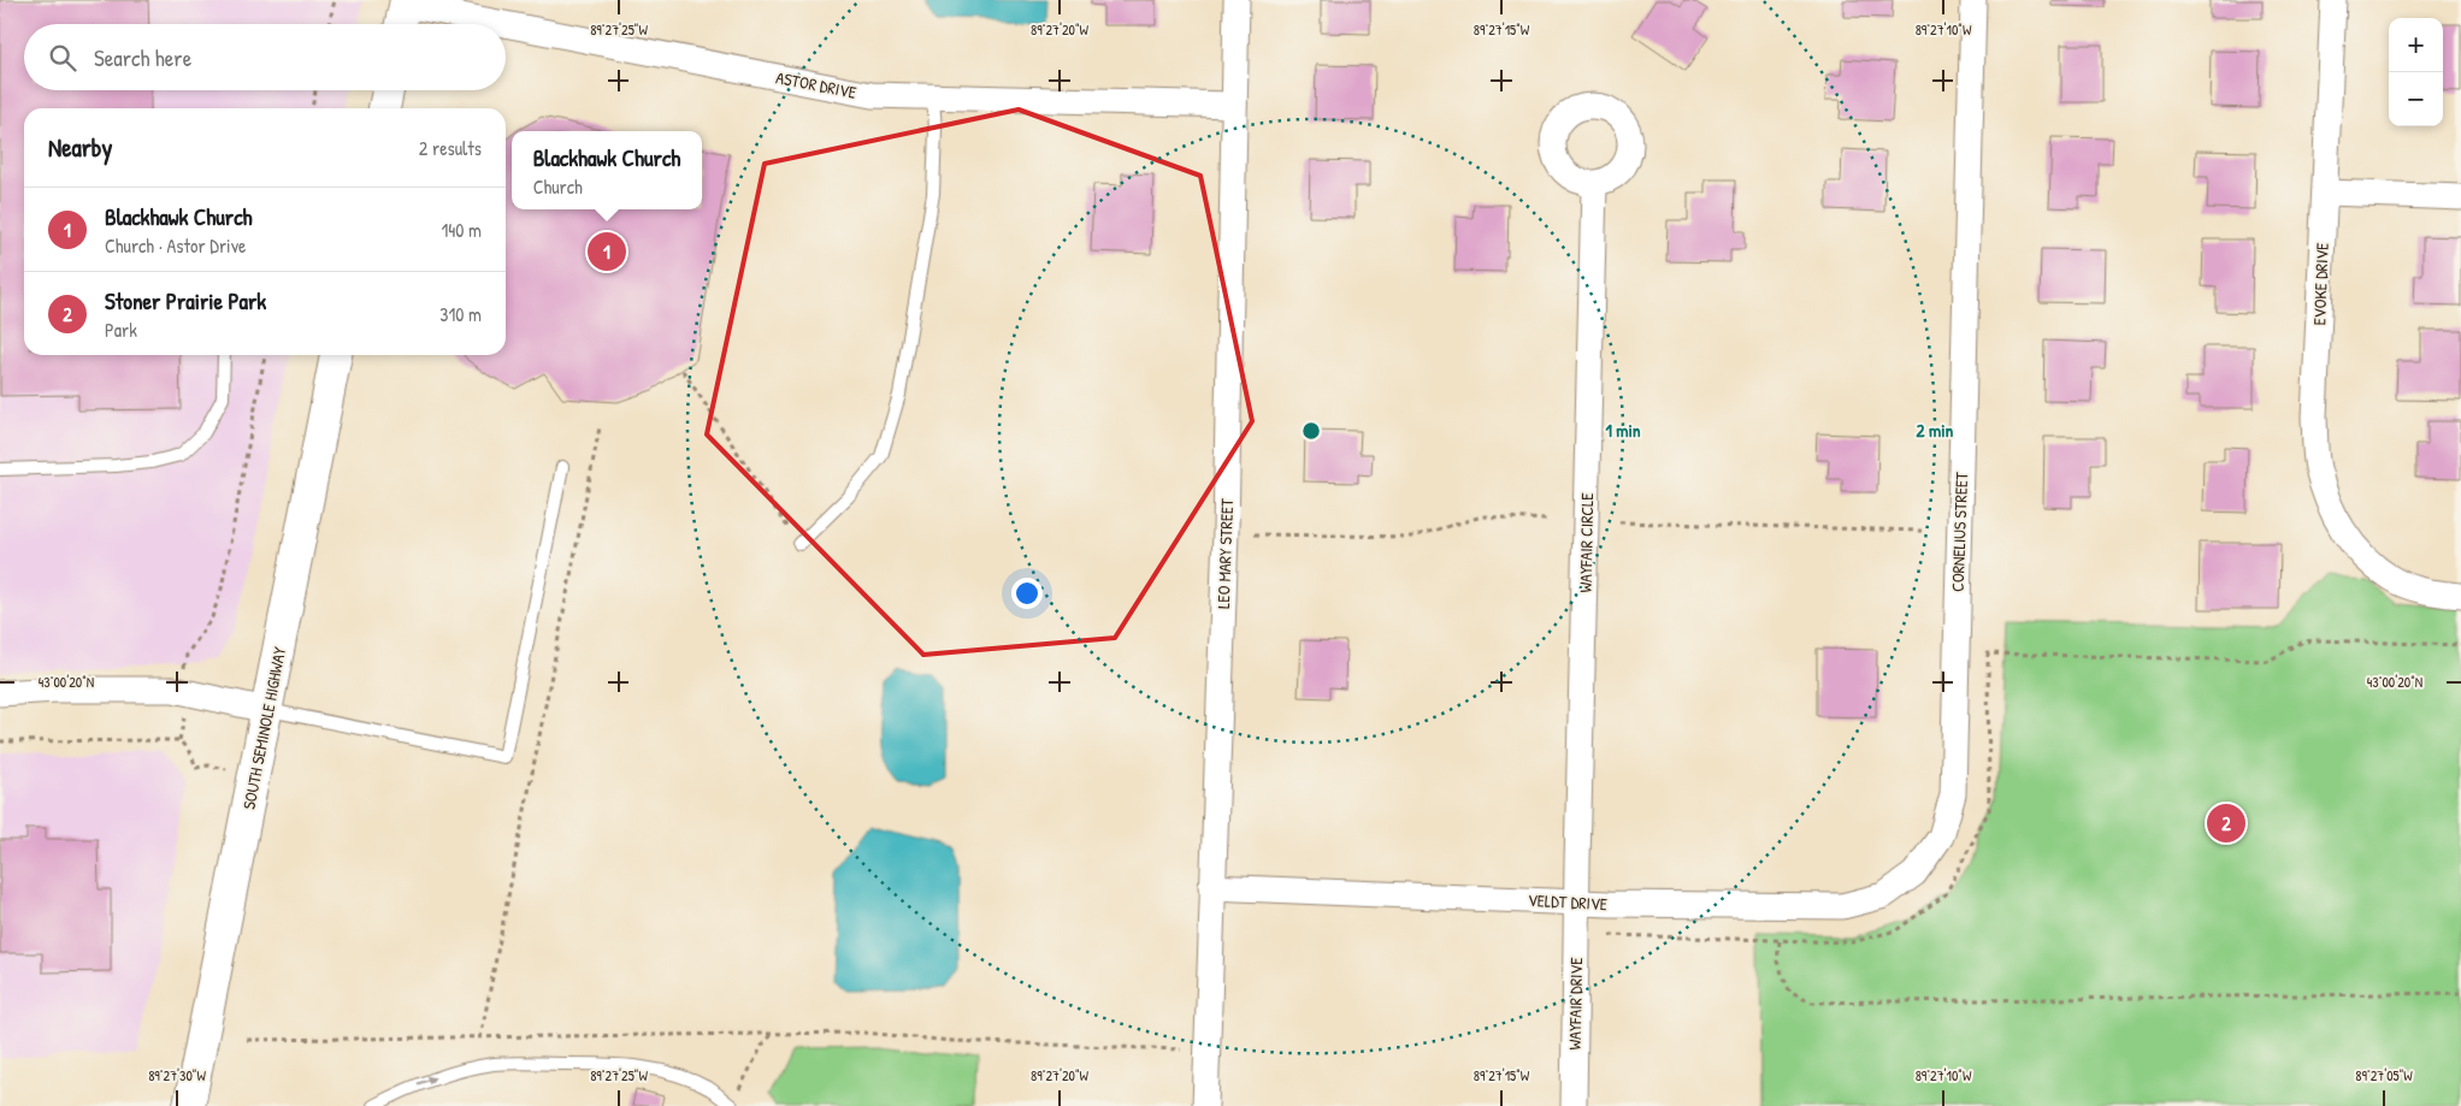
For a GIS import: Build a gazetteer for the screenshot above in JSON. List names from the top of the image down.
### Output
{
  "streets": {
    "street": [
      "ASTOR DRIVE",
      "EVOKE DRIVE",
      "CORNELIUS STREET",
      "WAYFAIR CIRCLE",
      "LEO MARY STREET",
      "SOUTH SEMINOLE HIGHWAY",
      "VELDT DRIVE",
      "WAYFAIR DRIVE"
    ]
  },
  "crossings": [
    ["ASTOR DRIVE", "LEO MARY STREET"],
    ["CORNELIUS STREET", "VELDT DRIVE"],
    ["WAYFAIR CIRCLE", "VELDT DRIVE"],
    ["WAYFAIR CIRCLE", "WAYFAIR DRIVE"],
    ["LEO MARY STREET", "VELDT DRIVE"],
    ["VELDT DRIVE", "WAYFAIR DRIVE"]
  ],
  "page": {
    "map_buttons": ["+", "−"],
    "search": "Search here",
    "heading": ["Nearby", "2 results"],
    "popup": ["Blackhawk Church", "Church"],
    "list": [
      {
        "mark": "1",
        "name": "Blackhawk Church",
        "note": "Church · Astor Drive",
        "value": "140 m"
      },
      {
        "mark": "2",
        "name": "Stoner Prairie Park",
        "note": "Park",
        "value": "310 m"
      }
    ],
    "pins": ["1", "2"]
  },
  "coordinates": [
    "89°27'25\"W",
    "89°27'20\"W",
    "89°27'15\"W",
    "89°27'10\"W",
    "43°00'20\"N",
    "89°27'30\"W",
    "89°27'05\"W"
  ],
  "rings": ["1 min", "2 min"]
}
